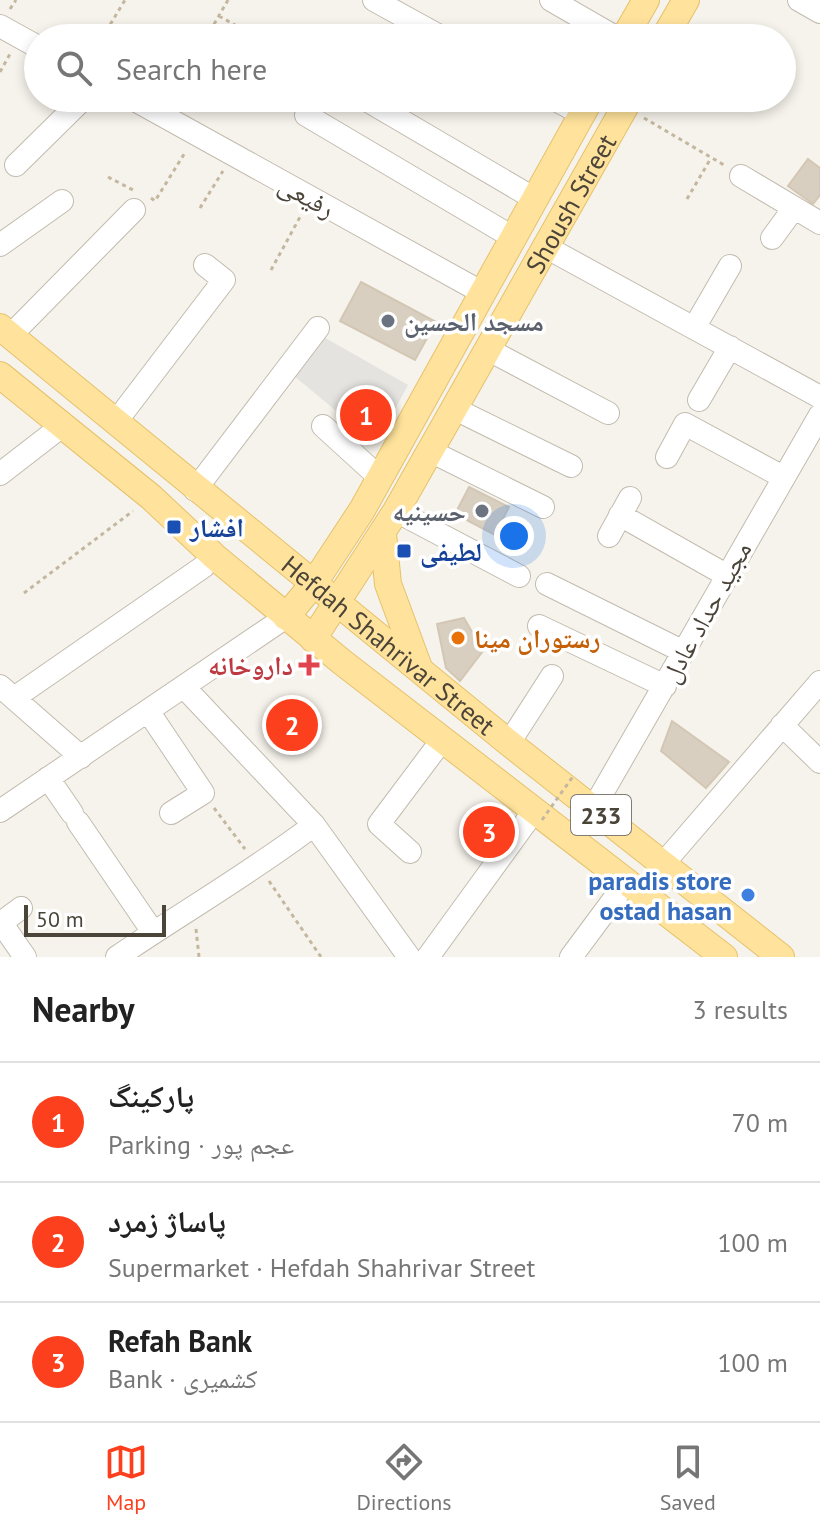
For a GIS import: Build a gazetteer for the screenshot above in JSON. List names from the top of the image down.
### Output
{
  "streets": {
    "main road": ["Shoush Street", "Hefdah Shahrivar Street", "233"],
    "street": ["رفیعی", "مجید حداد عادل"]
  },
  "crossings": [
    ["رفیعی", "Shoush Street"],
    ["Shoush Street", "Hefdah Shahrivar Street"],
    ["مجید حداد عادل", "Hefdah Shahrivar Street"]
  ],
  "places": {
    "other": [
      "مسجد الحسین",
      "حسینیه",
      "رستوران مینا",
      "paradis store ostad hasan"
    ],
    "transit": ["افشار", "لطیفی"],
    "health": ["داروخانه"]
  },
  "scale_bar": "50 m",
  "page": {
    "search": "Search here",
    "pins": ["1", "2", "3"],
    "scale": "50 m",
    "heading": ["Nearby", "3 results"],
    "list": [
      {
        "mark": "1",
        "name": "پارکینگ",
        "note": "Parking · عجم پور",
        "value": "70 m"
      },
      {
        "mark": "2",
        "name": "پاساژ زمرد",
        "note": "Supermarket · Hefdah Shahrivar Street",
        "value": "100 m"
      },
      {
        "mark": "3",
        "name": "Refah Bank",
        "note": "Bank · کشمیری",
        "value": "100 m"
      }
    ],
    "nav": ["Map", "Directions", "Saved"]
  }
}
